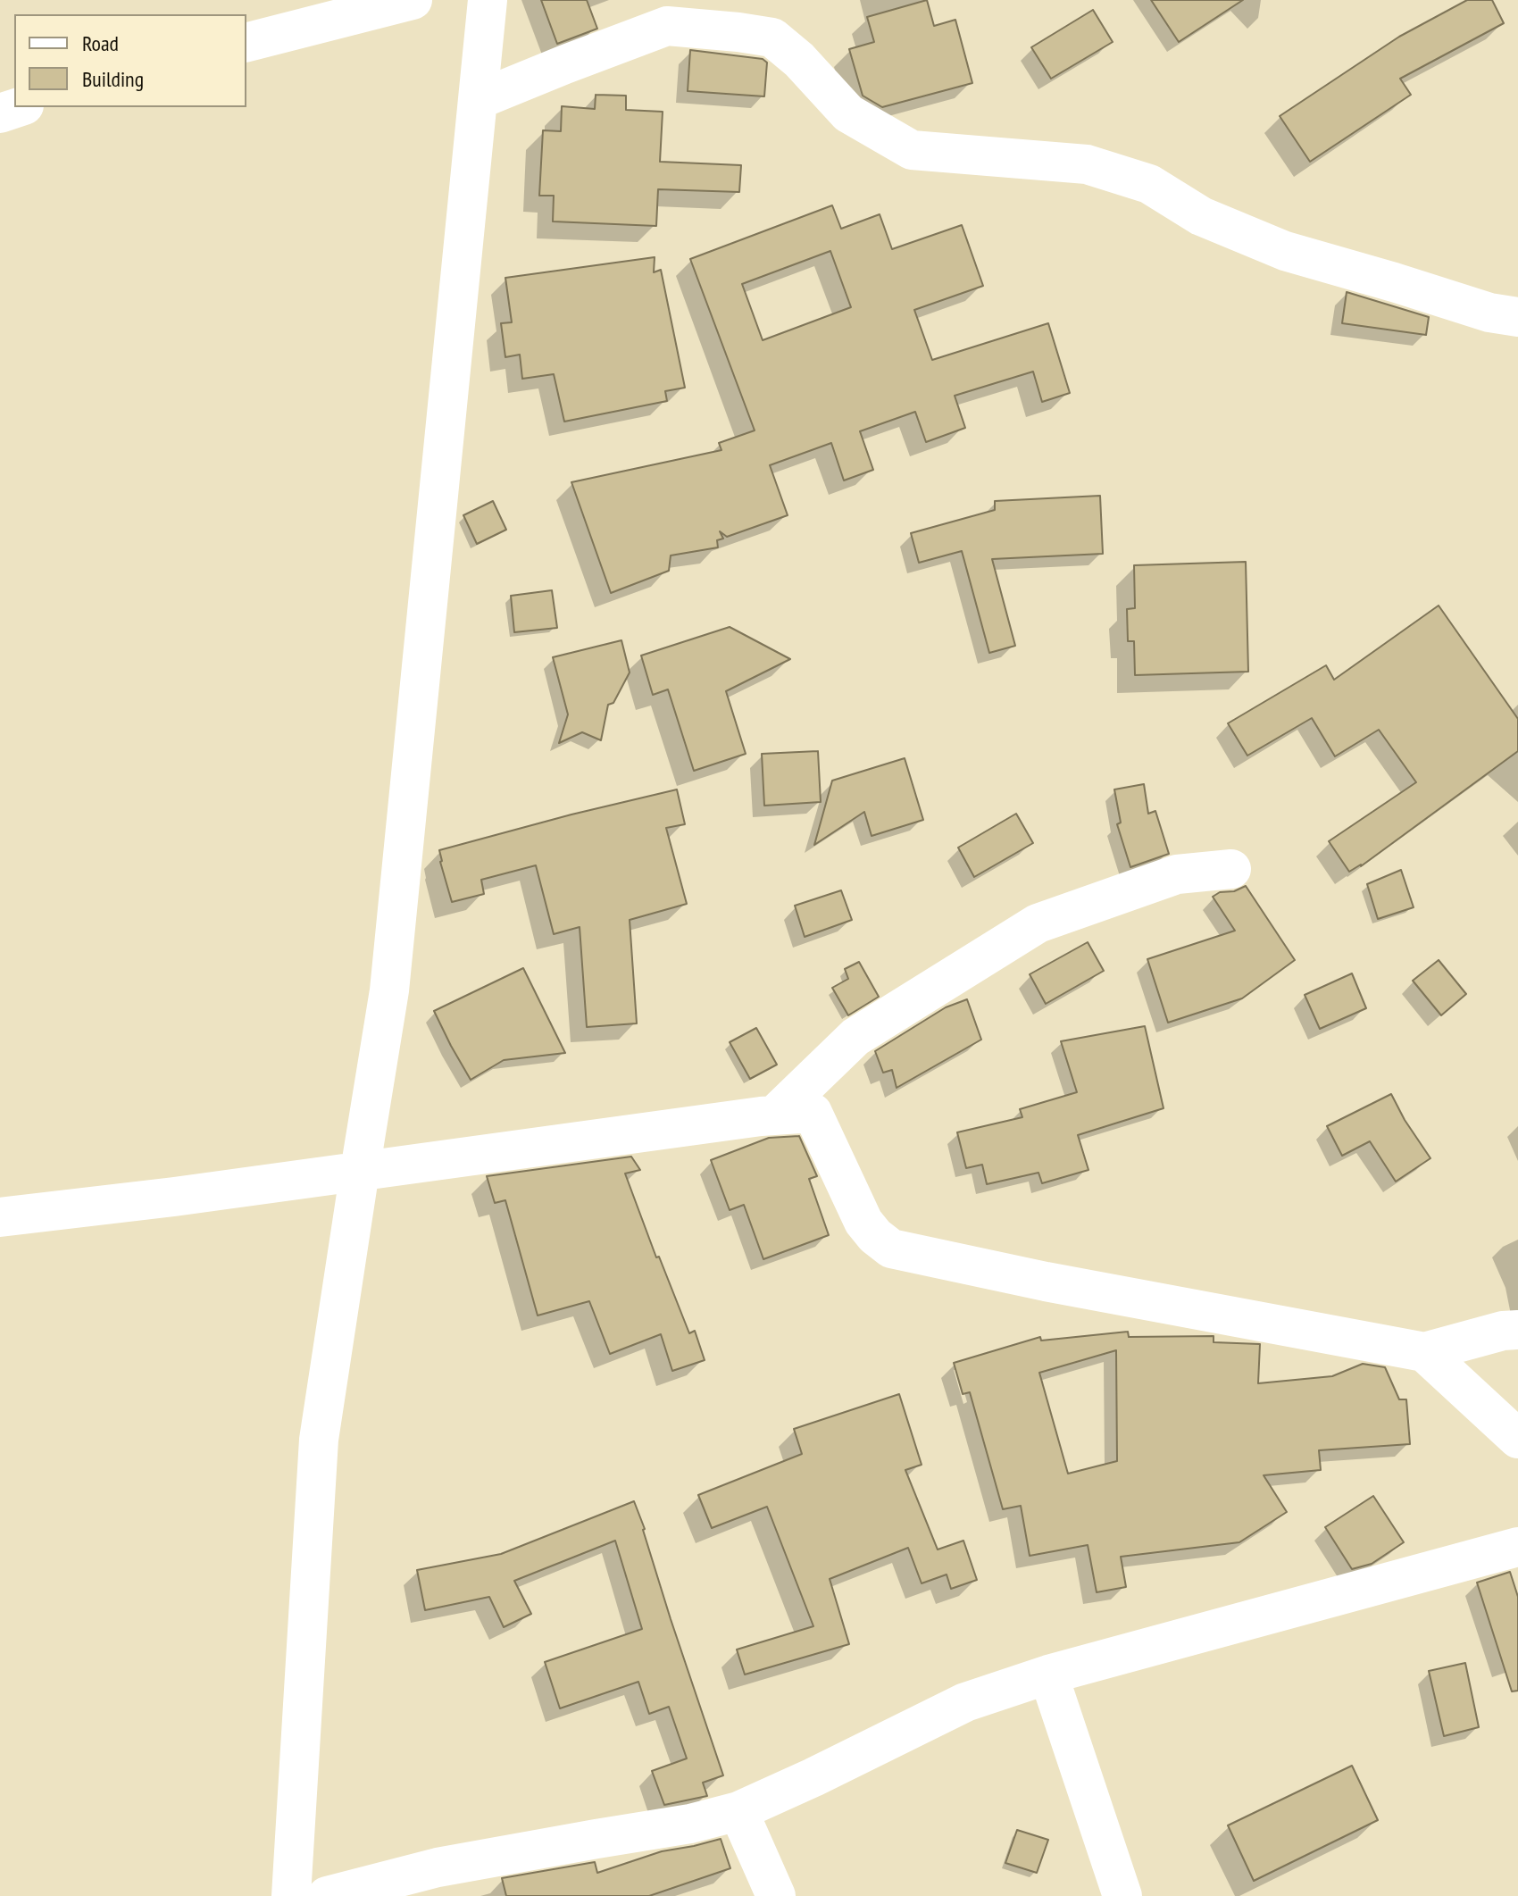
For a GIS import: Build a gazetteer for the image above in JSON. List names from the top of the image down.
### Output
{
  "legend": ["Road", "Building"]
}
